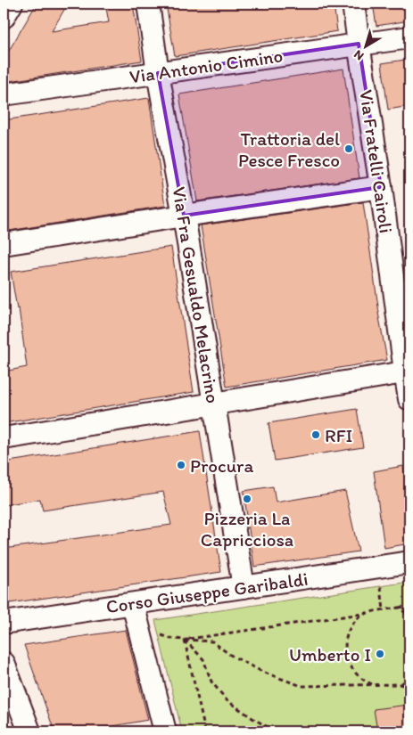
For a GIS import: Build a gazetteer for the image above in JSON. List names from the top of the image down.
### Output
{
  "streets": {
    "street": [
      "Via Antonio Cimino",
      "Via Fratelli Cairoli",
      "Via Fra Gesualdo Melacrino",
      "Corso Giuseppe Garibaldi"
    ]
  },
  "crossings": [
    ["Via Antonio Cimino", "Via Fratelli Cairoli"],
    ["Via Antonio Cimino", "Via Fra Gesualdo Melacrino"],
    ["Via Fra Gesualdo Melacrino", "Corso Giuseppe Garibaldi"]
  ],
  "places": [
    "Trattoria del Pesce Fresco",
    "RFI",
    "Procura",
    "Pizzeria La Capricciosa",
    "Umberto I"
  ],
  "north": "bottom left"
}
